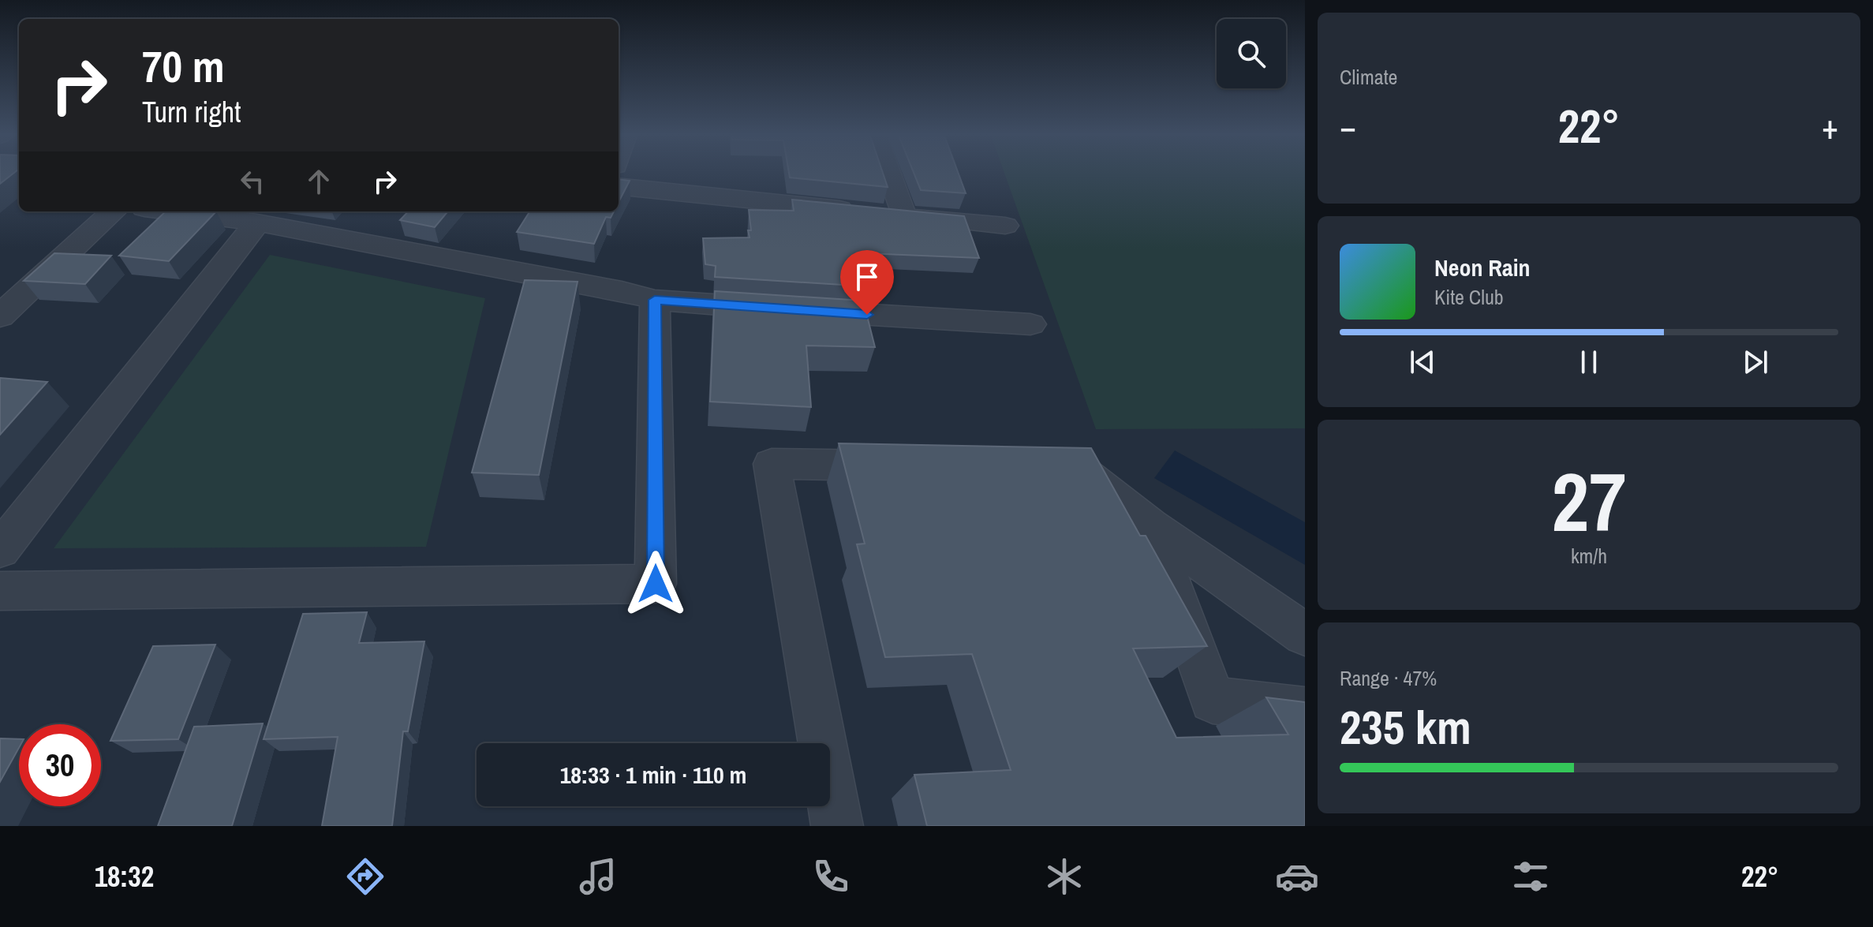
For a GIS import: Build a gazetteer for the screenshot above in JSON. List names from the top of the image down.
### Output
{
  "page": {
    "tile": [
      "Climate",
      ["27", "km/h"],
      ["Range · 47%", "235 km"]
    ],
    "turn": ["70 m", "Turn right"],
    "heat": ["−", "22°", "+"],
    "song": ["Neon Rain", "Kite Club"],
    "limit": "30",
    "trip": "18:33 · 1 min · 110 m",
    "tabs": ["18:32", "22°"]
  }
}
